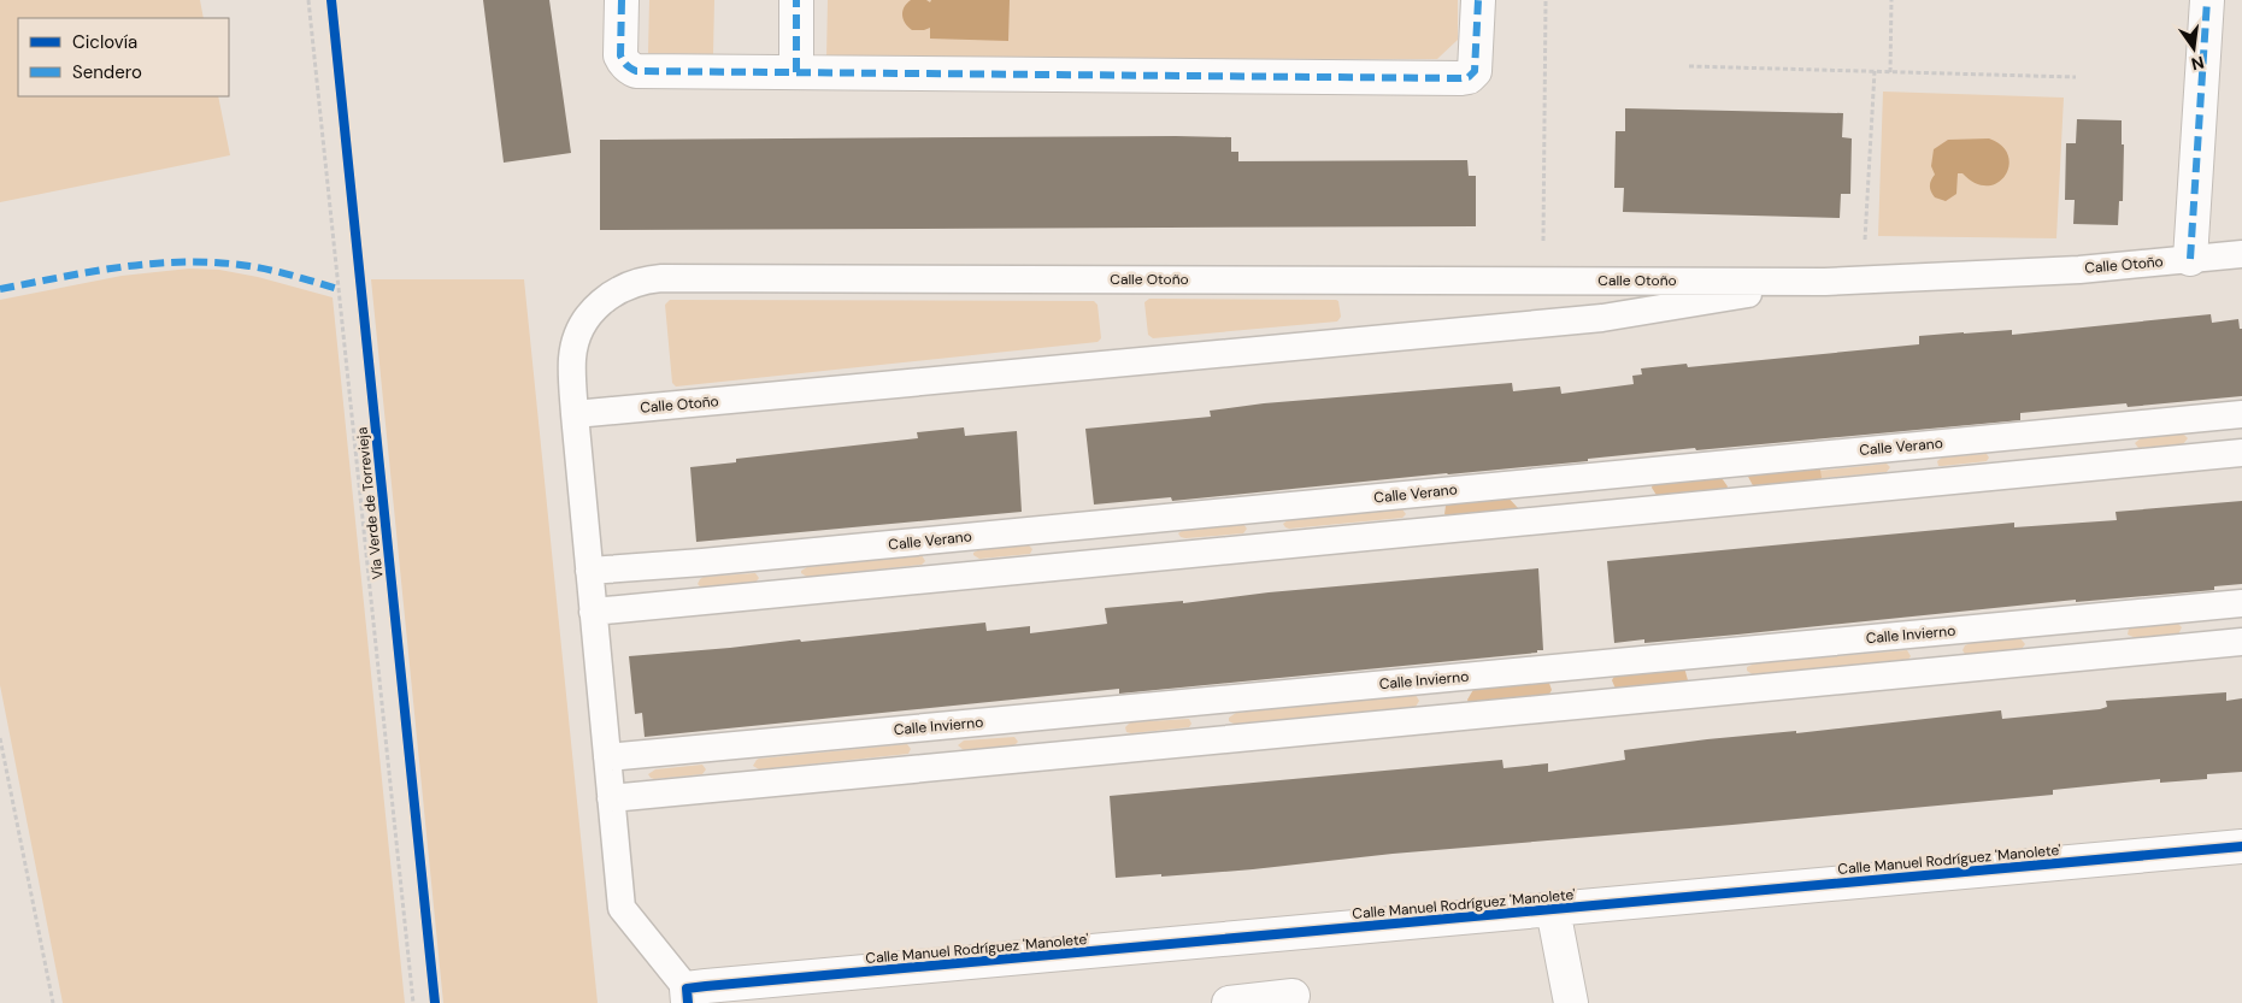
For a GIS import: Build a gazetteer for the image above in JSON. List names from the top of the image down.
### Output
{
  "streets": {
    "street": ["Calle Manuel Rodríguez 'Manolete'"],
    "lane": ["Calle Otoño", "Calle Verano", "Calle Invierno"],
    "cycle path": ["Vía Verde de Torrevieja"]
  },
  "crossings": [
    ["Calle Otoño", "Calle Verano"],
    ["Calle Otoño", "Calle Invierno"],
    ["Calle Otoño", "Calle Manuel Rodríguez 'Manolete'"]
  ],
  "legend": ["Ciclovía", "Sendero"],
  "north": "bottom"
}
